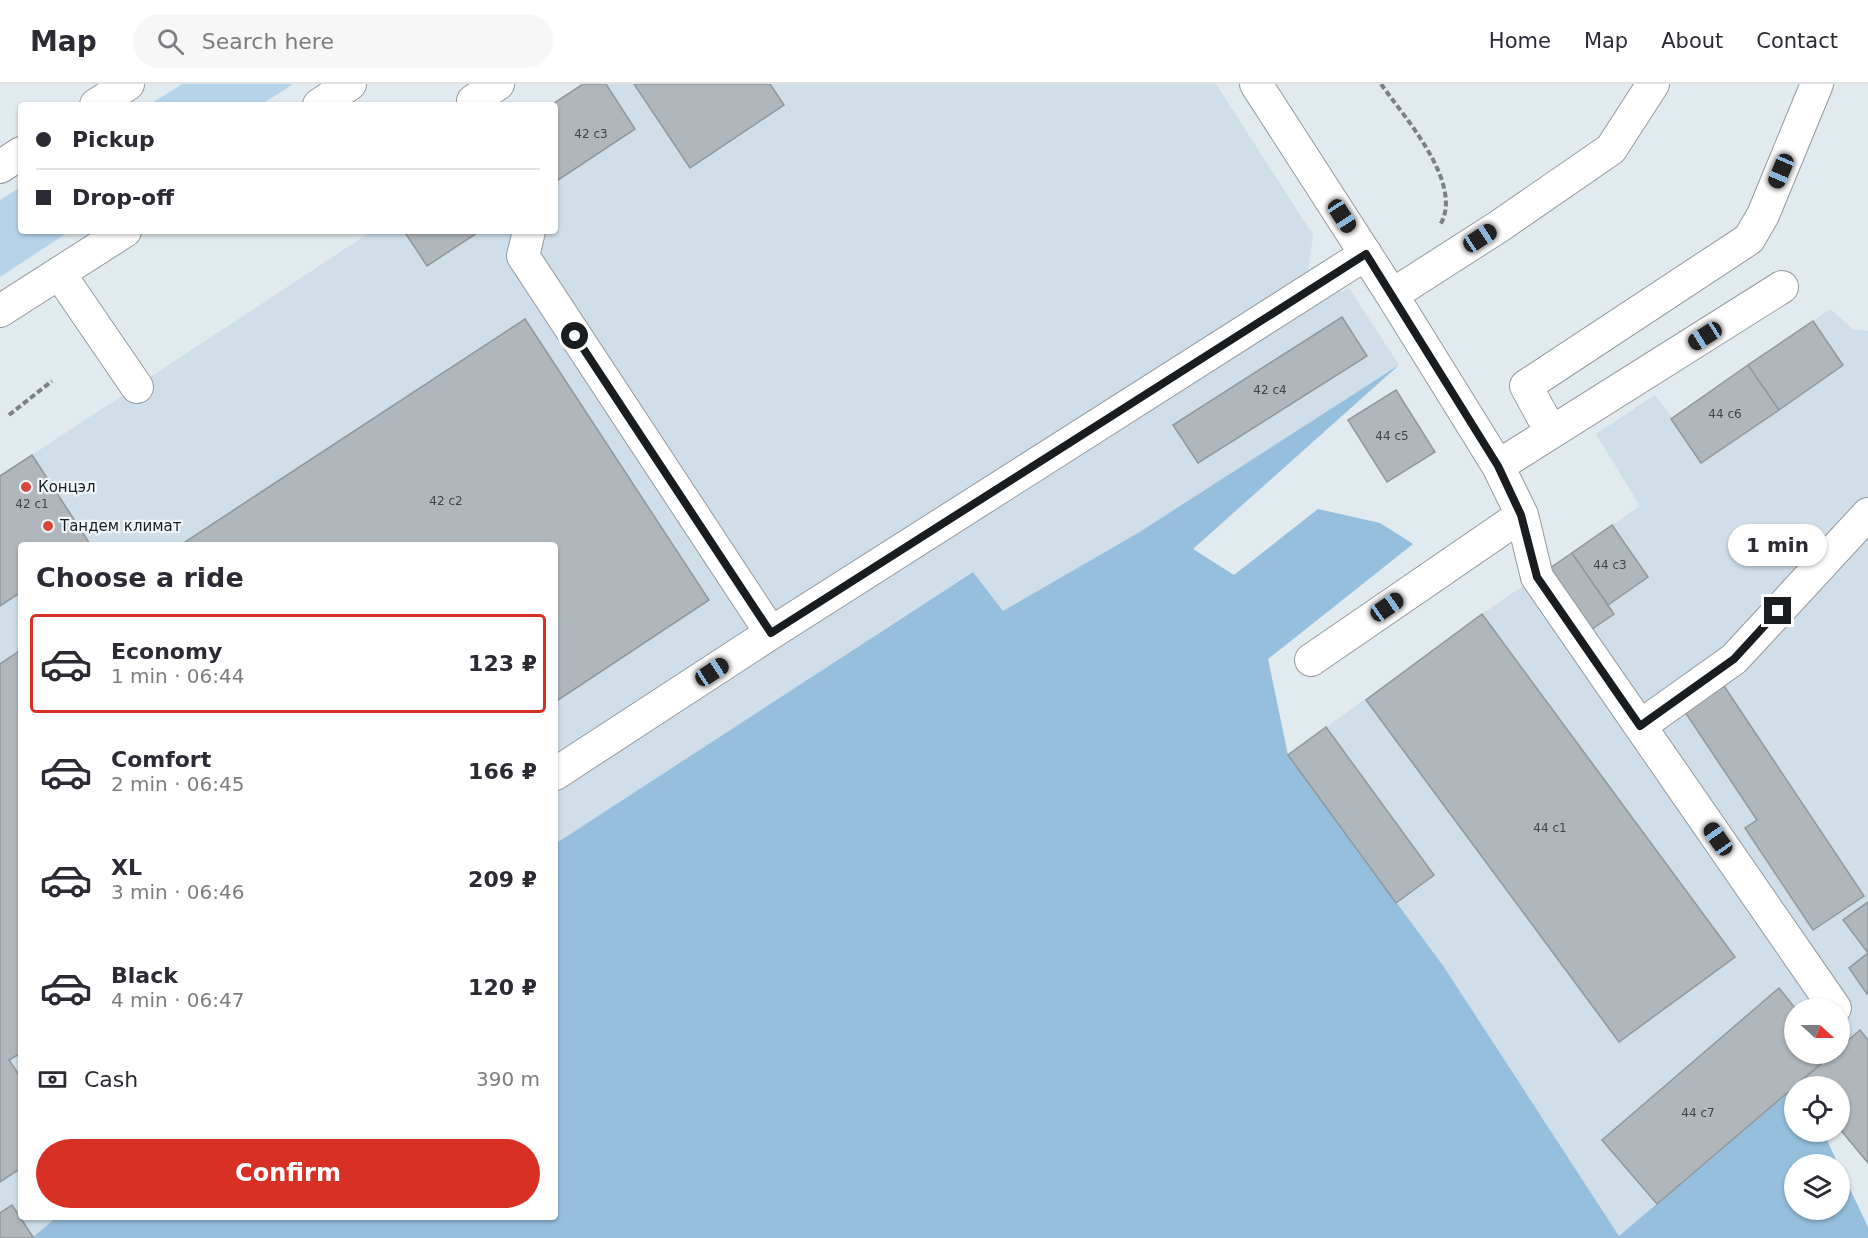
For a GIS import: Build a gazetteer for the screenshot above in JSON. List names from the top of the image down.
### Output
{
  "places": ["Концэл", "Тандем климат"],
  "house_numbers": [
    "42 с3",
    "42 с4",
    "44 с6",
    "44 с5",
    "42 с2",
    "42 с1",
    "44 с3",
    "44 с1",
    "44 с7"
  ],
  "north": "right",
  "page": {
    "header": "Map",
    "search": "Search here",
    "nav": [
      "Home",
      "Map",
      "About",
      "Contact"
    ],
    "banner": ["Pickup", "Drop-off"],
    "bubble": "1 min",
    "heading": "Choose a ride",
    "list": [
      {
        "name": "Economy",
        "note": "1 min · 06:44",
        "value": "123 ₽"
      },
      {
        "name": "Comfort",
        "note": "2 min · 06:45",
        "value": "166 ₽"
      },
      {
        "name": "XL",
        "note": "3 min · 06:46",
        "value": "209 ₽"
      },
      {
        "name": "Black",
        "note": "4 min · 06:47",
        "value": "120 ₽"
      }
    ],
    "pay": ["Cash", "390 m"],
    "buttons": "Confirm"
  }
}
